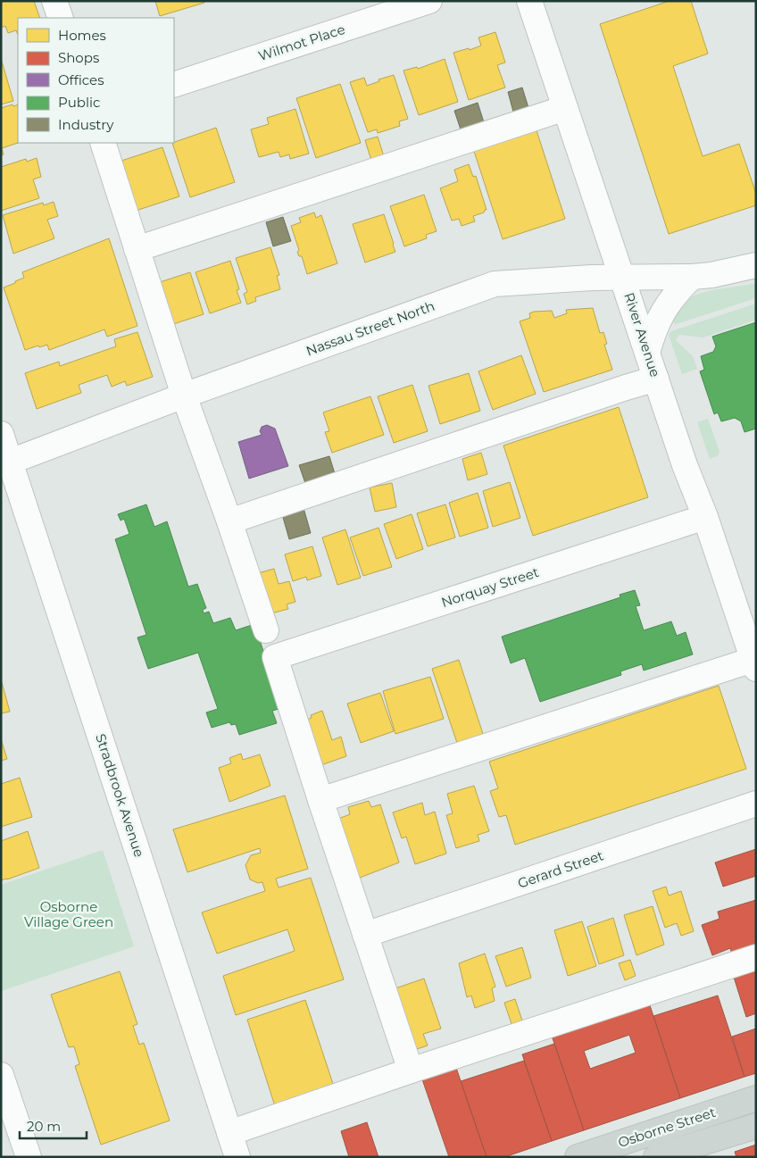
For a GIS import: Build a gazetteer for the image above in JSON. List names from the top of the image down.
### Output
{
  "streets": {
    "main road": ["Osborne Street"],
    "street": [
      "Wilmot Place",
      "Nassau Street North",
      "River Avenue",
      "Norquay Street",
      "Stradbrook Avenue",
      "Gerard Street"
    ]
  },
  "crossings": [
    ["Nassau Street North", "River Avenue"],
    ["Nassau Street North", "Stradbrook Avenue"],
    ["River Avenue", "Norquay Street"]
  ],
  "parks": ["Osborne Village Green"],
  "legend": [
    "Homes",
    "Shops",
    "Offices",
    "Public",
    "Industry"
  ],
  "scale_bar": "20 m"
}
